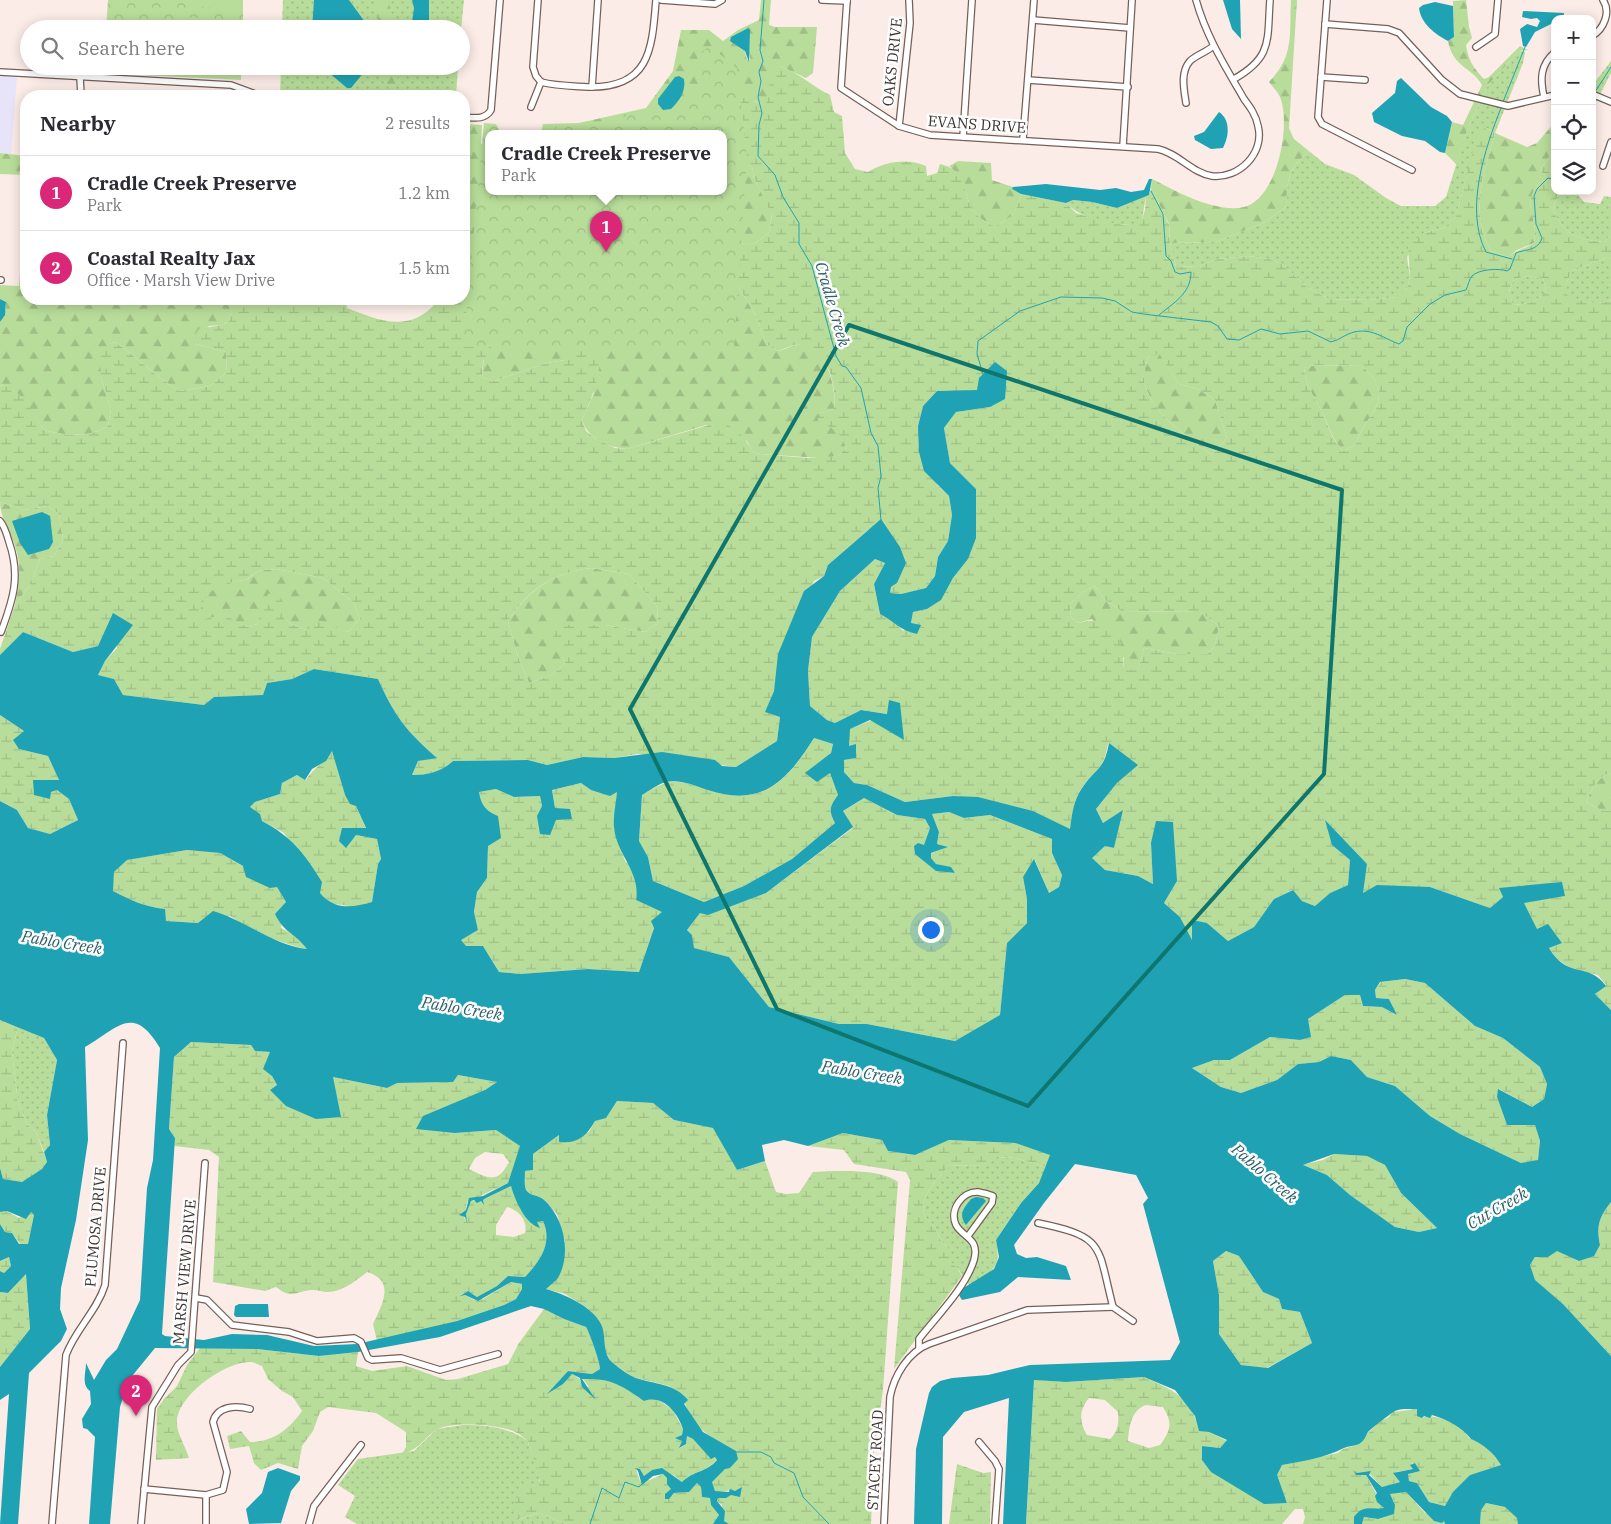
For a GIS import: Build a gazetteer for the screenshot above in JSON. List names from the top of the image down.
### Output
{
  "streets": {
    "street": [
      "OAKS DRIVE",
      "EVANS DRIVE",
      "PLUMOSA DRIVE",
      "MARSH VIEW DRIVE",
      "STACEY ROAD"
    ]
  },
  "crossings": [
    ["OAKS DRIVE", "EVANS DRIVE"]
  ],
  "water": ["Cradle Creek", "Pablo Creek", "Cut Creek"],
  "page": {
    "map_buttons": ["+", "−"],
    "search": "Search here",
    "heading": ["Nearby", "2 results"],
    "popup": ["Cradle Creek Preserve", "Park"],
    "list": [
      {
        "mark": "1",
        "name": "Cradle Creek Preserve",
        "note": "Park",
        "value": "1.2 km"
      },
      {
        "mark": "2",
        "name": "Coastal Realty Jax",
        "note": "Office · Marsh View Drive",
        "value": "1.5 km"
      }
    ],
    "pins": ["1", "2"]
  }
}
